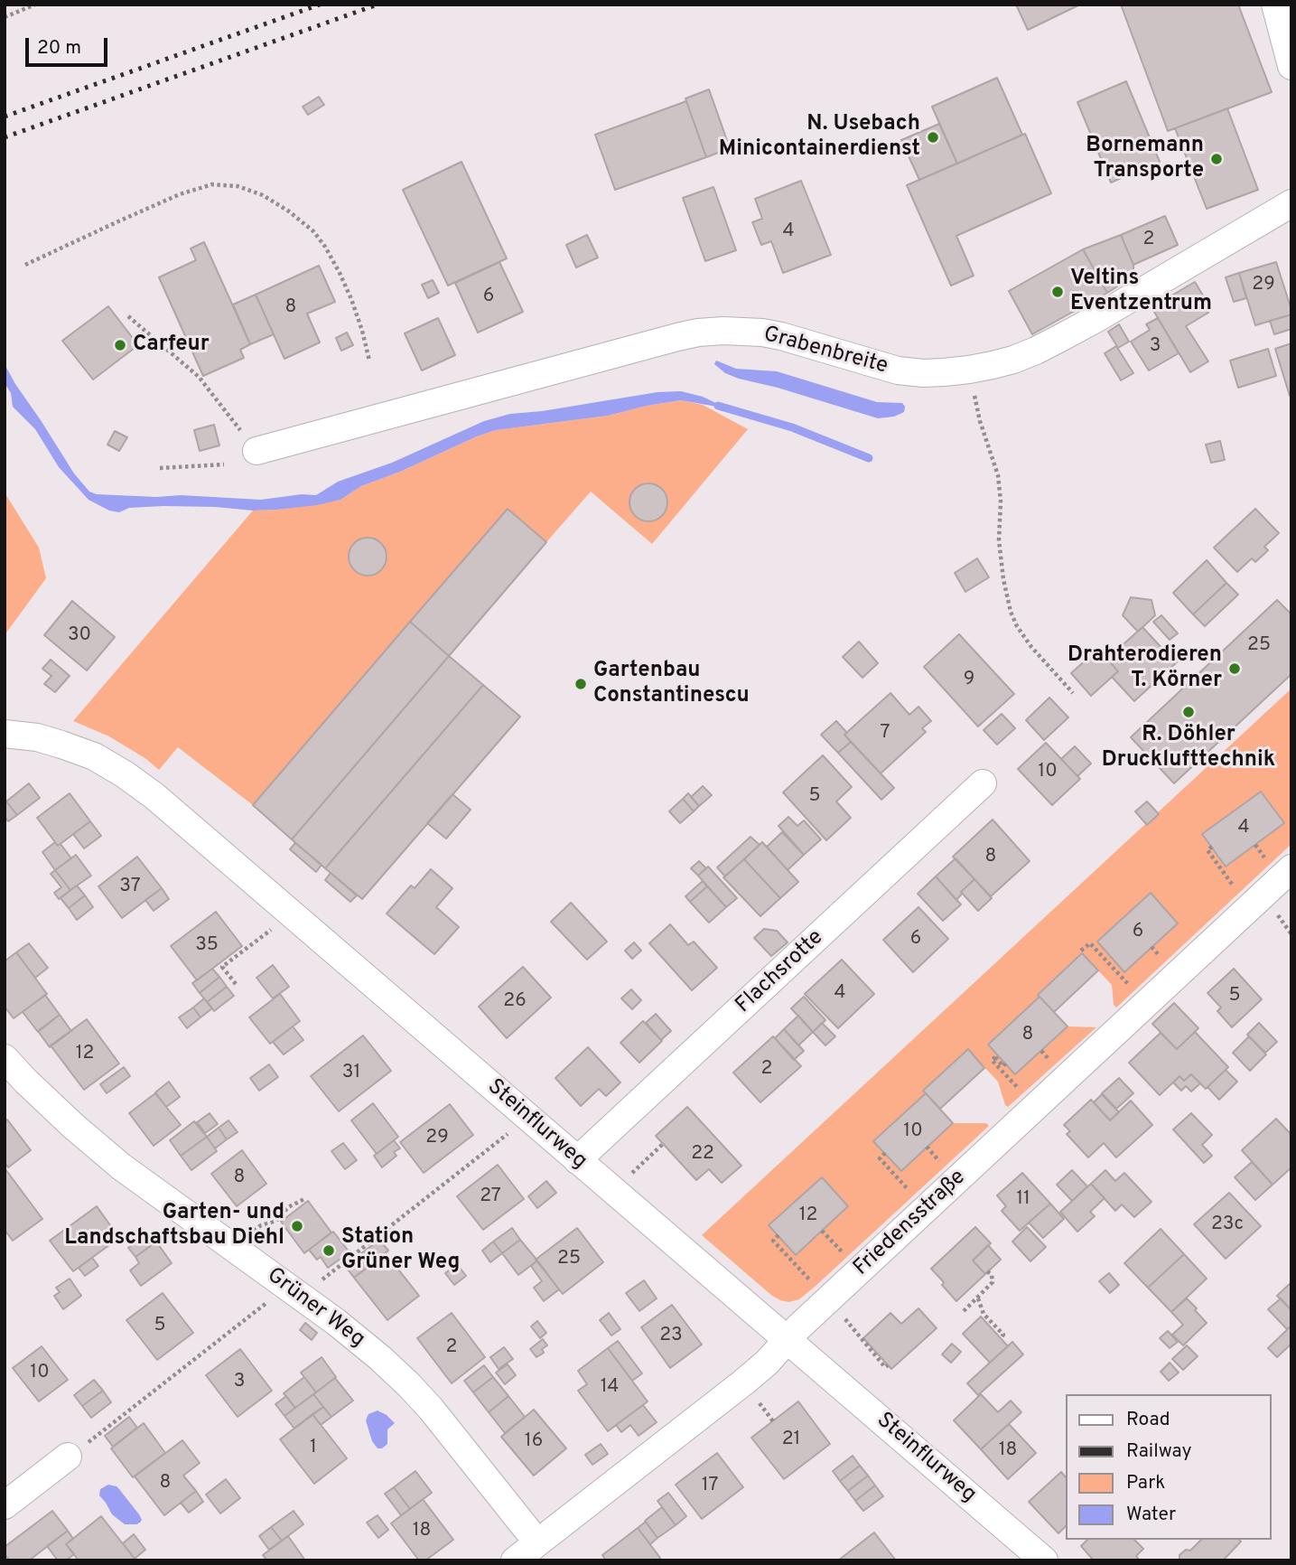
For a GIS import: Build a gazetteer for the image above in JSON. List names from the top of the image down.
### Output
{
  "streets": {
    "street": [
      "Grabenbreite",
      "Flachsrotte",
      "Steinflurweg",
      "Friedensstraße",
      "Grüner Weg"
    ]
  },
  "crossings": [
    ["Flachsrotte", "Steinflurweg"],
    ["Steinflurweg", "Friedensstraße"],
    ["Friedensstraße", "Grüner Weg"]
  ],
  "places": [
    "N. Usebach Minicontainerdienst",
    "Bornemann Transporte",
    "Veltins Eventzentrum",
    "Carfeur",
    "Drahterodieren T. Körner",
    "Gartenbau Constantinescu",
    "R. Döhler Drucklufttechnik",
    "Garten- und Landschaftsbau Diehl",
    "Station Grüner Weg"
  ],
  "house_numbers": [
    "4",
    "2",
    "29",
    "6",
    "8",
    "3",
    "30",
    "25",
    "9",
    "7",
    "10",
    "5",
    "4",
    "8",
    "37",
    "6",
    "6",
    "35",
    "4",
    "5",
    "26",
    "8",
    "12",
    "2",
    "31",
    "10",
    "29",
    "22",
    "8",
    "27",
    "11",
    "12",
    "23c",
    "25",
    "5",
    "23",
    "2",
    "10",
    "3",
    "14",
    "21",
    "16",
    "1",
    "18",
    "8",
    "17",
    "18"
  ],
  "legend": [
    "Road",
    "Railway",
    "Park",
    "Water"
  ],
  "scale_bar": "20 m"
}
